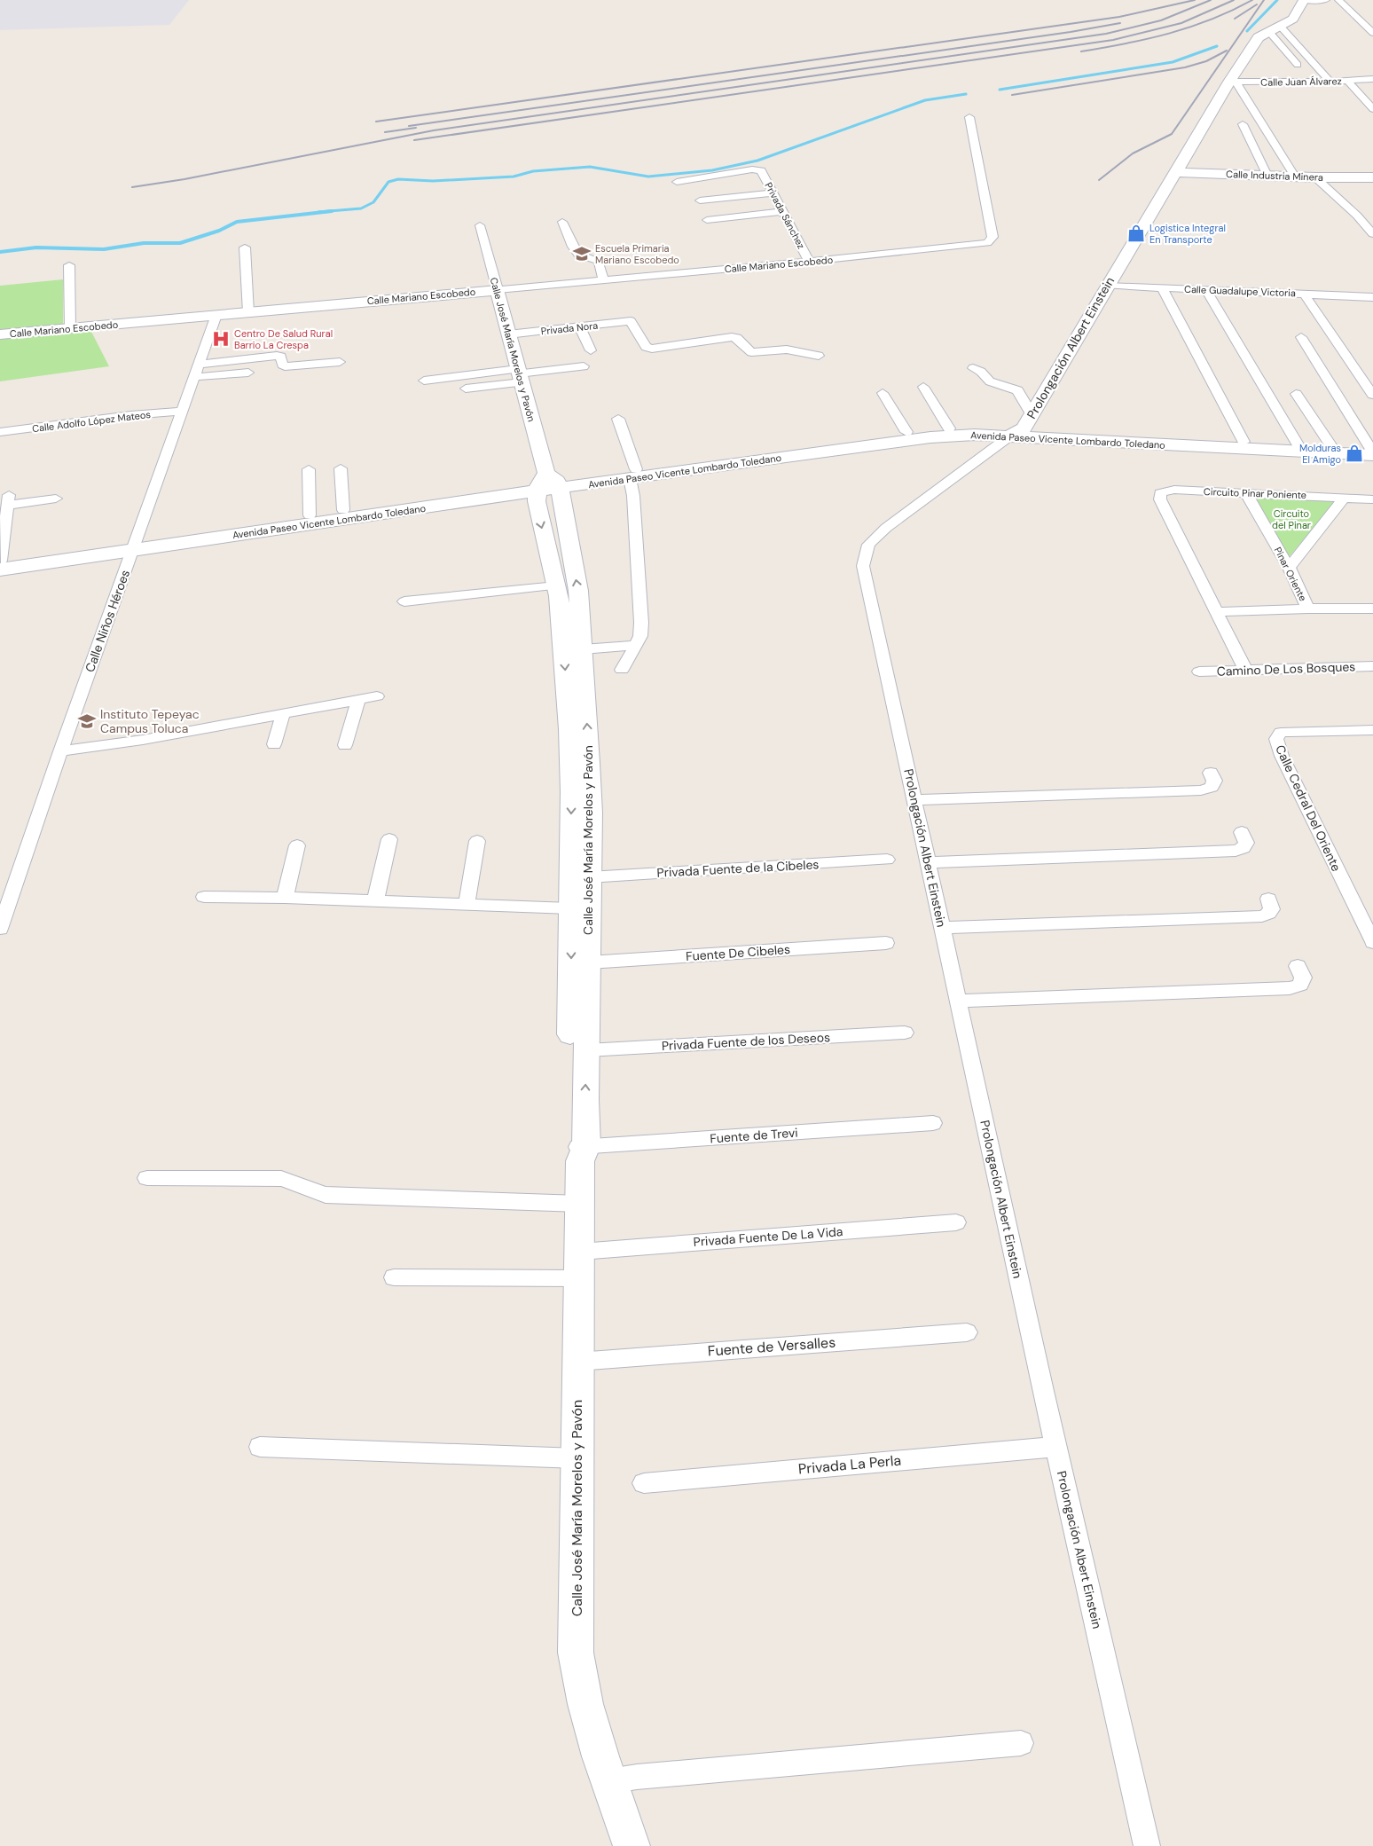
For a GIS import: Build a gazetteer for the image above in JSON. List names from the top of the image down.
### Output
{
  "streets": {
    "main road": [
      "Calle Industria Minera",
      "Calle Mariano Escobedo",
      "Prolongación Albert Einstein",
      "Calle José María Morelos y Pavón",
      "Avenida Paseo Vicente Lombardo Toledano"
    ],
    "street": [
      "Calle Juan Álvarez",
      "Privada Sánchez",
      "Calle Guadalupe Victoria",
      "Privada Nora",
      "Calle Adolfo López Mateos",
      "Circuito Pinar Poniente",
      "Pinar Oriente",
      "Calle Niños Héroes",
      "Camino De Los Bosques",
      "Calle Cedral Del Oriente",
      "Privada Fuente de la Cibeles",
      "Fuente De Cibeles",
      "Privada Fuente de los Deseos",
      "Fuente de Trevi",
      "Privada Fuente De La Vida",
      "Fuente de Versalles",
      "Privada La Perla"
    ]
  },
  "crossings": [
    ["Calle Juan Álvarez", "Prolongación Albert Einstein"],
    ["Calle Industria Minera", "Prolongación Albert Einstein"],
    ["Privada Sánchez", "Calle Mariano Escobedo"],
    ["Calle Mariano Escobedo", "Calle José María Morelos y Pavón"],
    ["Calle Mariano Escobedo", "Calle Niños Héroes"],
    ["Calle Guadalupe Victoria", "Prolongación Albert Einstein"],
    ["Privada Nora", "Calle José María Morelos y Pavón"],
    ["Prolongación Albert Einstein", "Avenida Paseo Vicente Lombardo Toledano"],
    ["Prolongación Albert Einstein", "Privada La Perla"],
    ["Calle José María Morelos y Pavón", "Avenida Paseo Vicente Lombardo Toledano"],
    ["Calle José María Morelos y Pavón", "Privada Fuente de la Cibeles"],
    ["Calle José María Morelos y Pavón", "Fuente De Cibeles"],
    ["Calle José María Morelos y Pavón", "Privada Fuente de los Deseos"],
    ["Calle José María Morelos y Pavón", "Fuente de Trevi"],
    ["Calle José María Morelos y Pavón", "Privada Fuente De La Vida"],
    ["Calle José María Morelos y Pavón", "Fuente de Versalles"],
    ["Calle Adolfo López Mateos", "Calle Niños Héroes"],
    ["Avenida Paseo Vicente Lombardo Toledano", "Calle Niños Héroes"],
    ["Circuito Pinar Poniente", "Pinar Oriente"]
  ],
  "parks": ["Circuito del Pinar"],
  "places": {
    "shop": ["Logistica Integral En Transporte", "Molduras El Amigo"],
    "school or university": ["Escuela Primaria Mariano Escobedo", "Instituto Tepeyac Campus Toluca"],
    "hospital": ["Centro De Salud Rural Barrio La Crespa"]
  }
}
